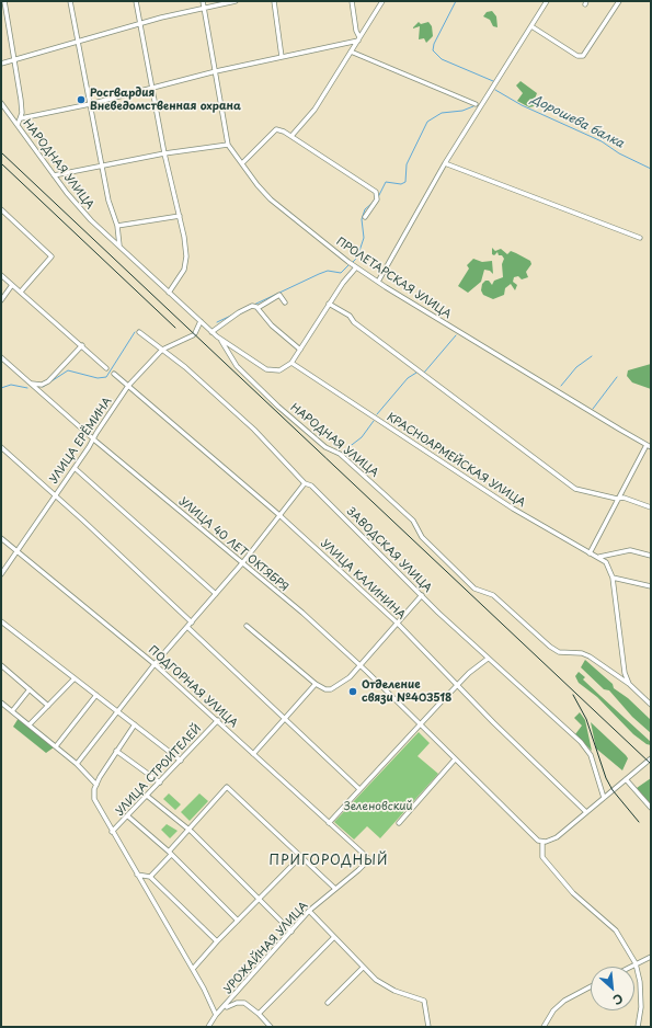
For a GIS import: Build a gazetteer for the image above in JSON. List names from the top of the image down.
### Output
{
  "streets": {
    "street": [
      "НАРОДНАЯ УЛИЦА",
      "ПРОЛЕТАРСКАЯ УЛИЦА",
      "УЛИЦА ЕРЁМИНА",
      "КРАСНОАРМЕЙСКАЯ УЛИЦА",
      "УЛИЦА 40 ЛЕТ ОКТЯБРЯ",
      "ЗАВОДСКАЯ УЛИЦА",
      "УЛИЦА КАЛИНИНА",
      "ПОДГОРНАЯ УЛИЦА",
      "УЛИЦА СТРОИТЕЛЕЙ",
      "УРОЖАЙНАЯ УЛИЦА"
    ]
  },
  "crossings": [
    ["НАРОДНАЯ УЛИЦА", "УЛИЦА ЕРЁМИНА"],
    ["НАРОДНАЯ УЛИЦА", "КРАСНОАРМЕЙСКАЯ УЛИЦА"],
    ["УЛИЦА ЕРЁМИНА", "УЛИЦА 40 ЛЕТ ОКТЯБРЯ"],
    ["УЛИЦА ЕРЁМИНА", "ЗАВОДСКАЯ УЛИЦА"],
    ["УЛИЦА ЕРЁМИНА", "УЛИЦА КАЛИНИНА"],
    ["УЛИЦА ЕРЁМИНА", "ПОДГОРНАЯ УЛИЦА"],
    ["ПОДГОРНАЯ УЛИЦА", "УЛИЦА СТРОИТЕЛЕЙ"],
    ["ПОДГОРНАЯ УЛИЦА", "УРОЖАЙНАЯ УЛИЦА"]
  ],
  "districts": ["ПРИГОРОДНЫЙ"],
  "water": ["Дорошева балка"],
  "parks": ["Зеленовский"],
  "places": ["Росгвардия Вневедомственная охрана", "Отделение связи №403518"],
  "north": "bottom right"
}
